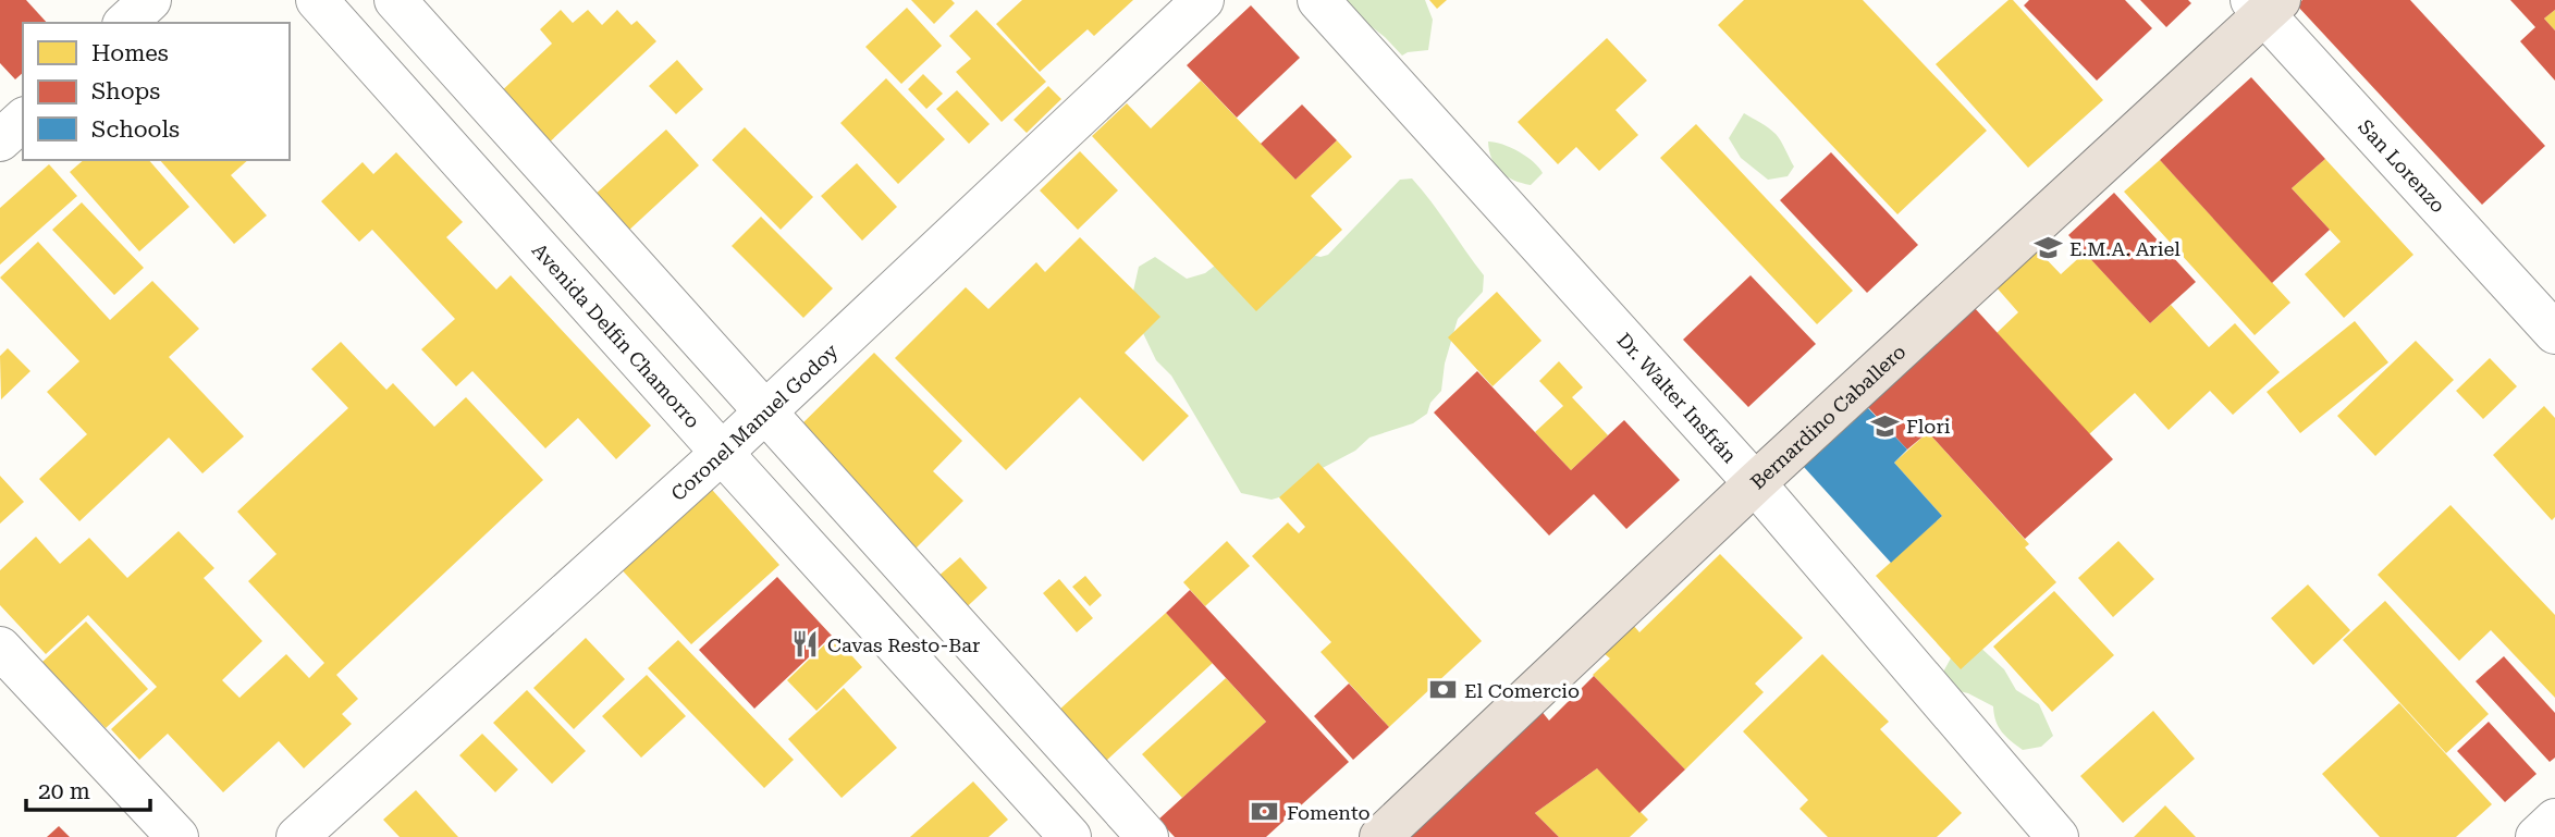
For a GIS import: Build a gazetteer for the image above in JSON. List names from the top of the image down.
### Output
{
  "streets": {
    "highway": ["Bernardino Caballero"],
    "street": [
      "San Lorenzo",
      "Avenida Delfin Chamorro",
      "Dr. Walter Insfrán",
      "Coronel Manuel Godoy"
    ]
  },
  "crossings": [
    ["San Lorenzo", "Bernardino Caballero"],
    ["Avenida Delfin Chamorro", "Coronel Manuel Godoy"],
    ["Dr. Walter Insfrán", "Bernardino Caballero"]
  ],
  "places": {
    "school or university": ["E.M.A. Ariel", "Flori"],
    "restaurant": ["Cavas Resto-Bar"],
    "bank": ["El Comercio", "Fomento"]
  },
  "legend": ["Homes", "Shops", "Schools"],
  "scale_bar": "20 m"
}
